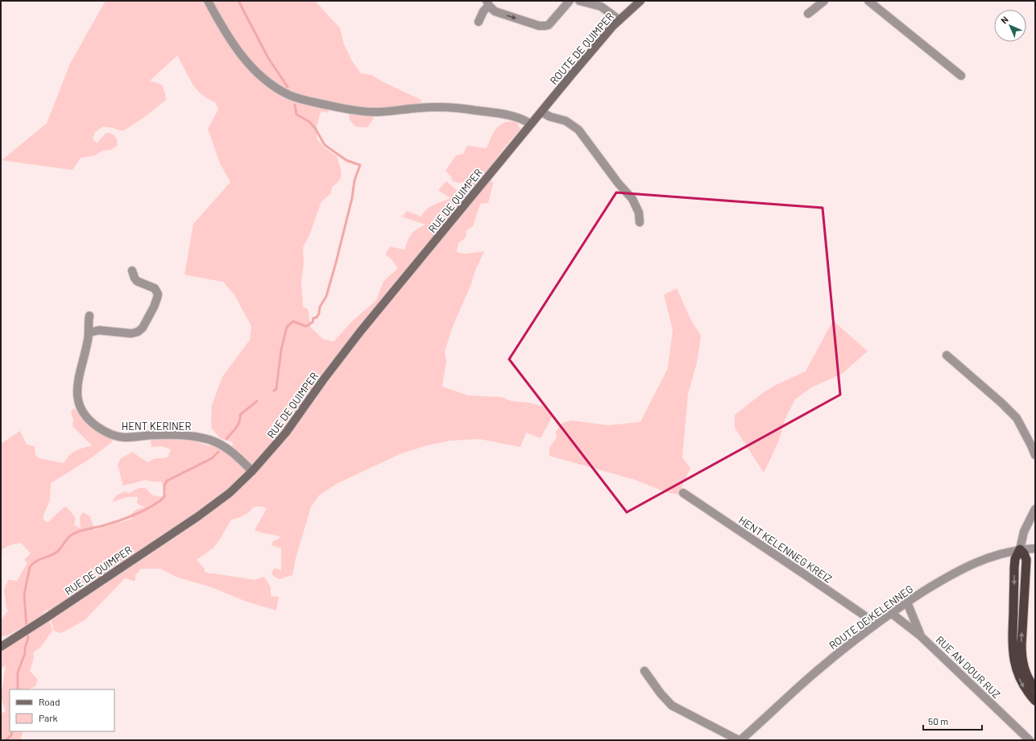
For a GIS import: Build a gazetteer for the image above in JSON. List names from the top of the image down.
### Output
{
  "streets": {
    "main road": ["ROUTE DE QUIMPER", "RUE DE QUIMPER"],
    "street": [
      "HENT KERINER",
      "HENT KELENNEG KREIZ",
      "ROUTE DE KELENNEG",
      "RUE AN DOUR RUZ"
    ]
  },
  "crossings": [
    ["ROUTE DE QUIMPER", "RUE DE QUIMPER"],
    ["RUE DE QUIMPER", "HENT KERINER"],
    ["HENT KELENNEG KREIZ", "ROUTE DE KELENNEG"],
    ["ROUTE DE KELENNEG", "RUE AN DOUR RUZ"]
  ],
  "legend": ["Road", "Park"],
  "scale_bar": "50 m",
  "north": "top left"
}
